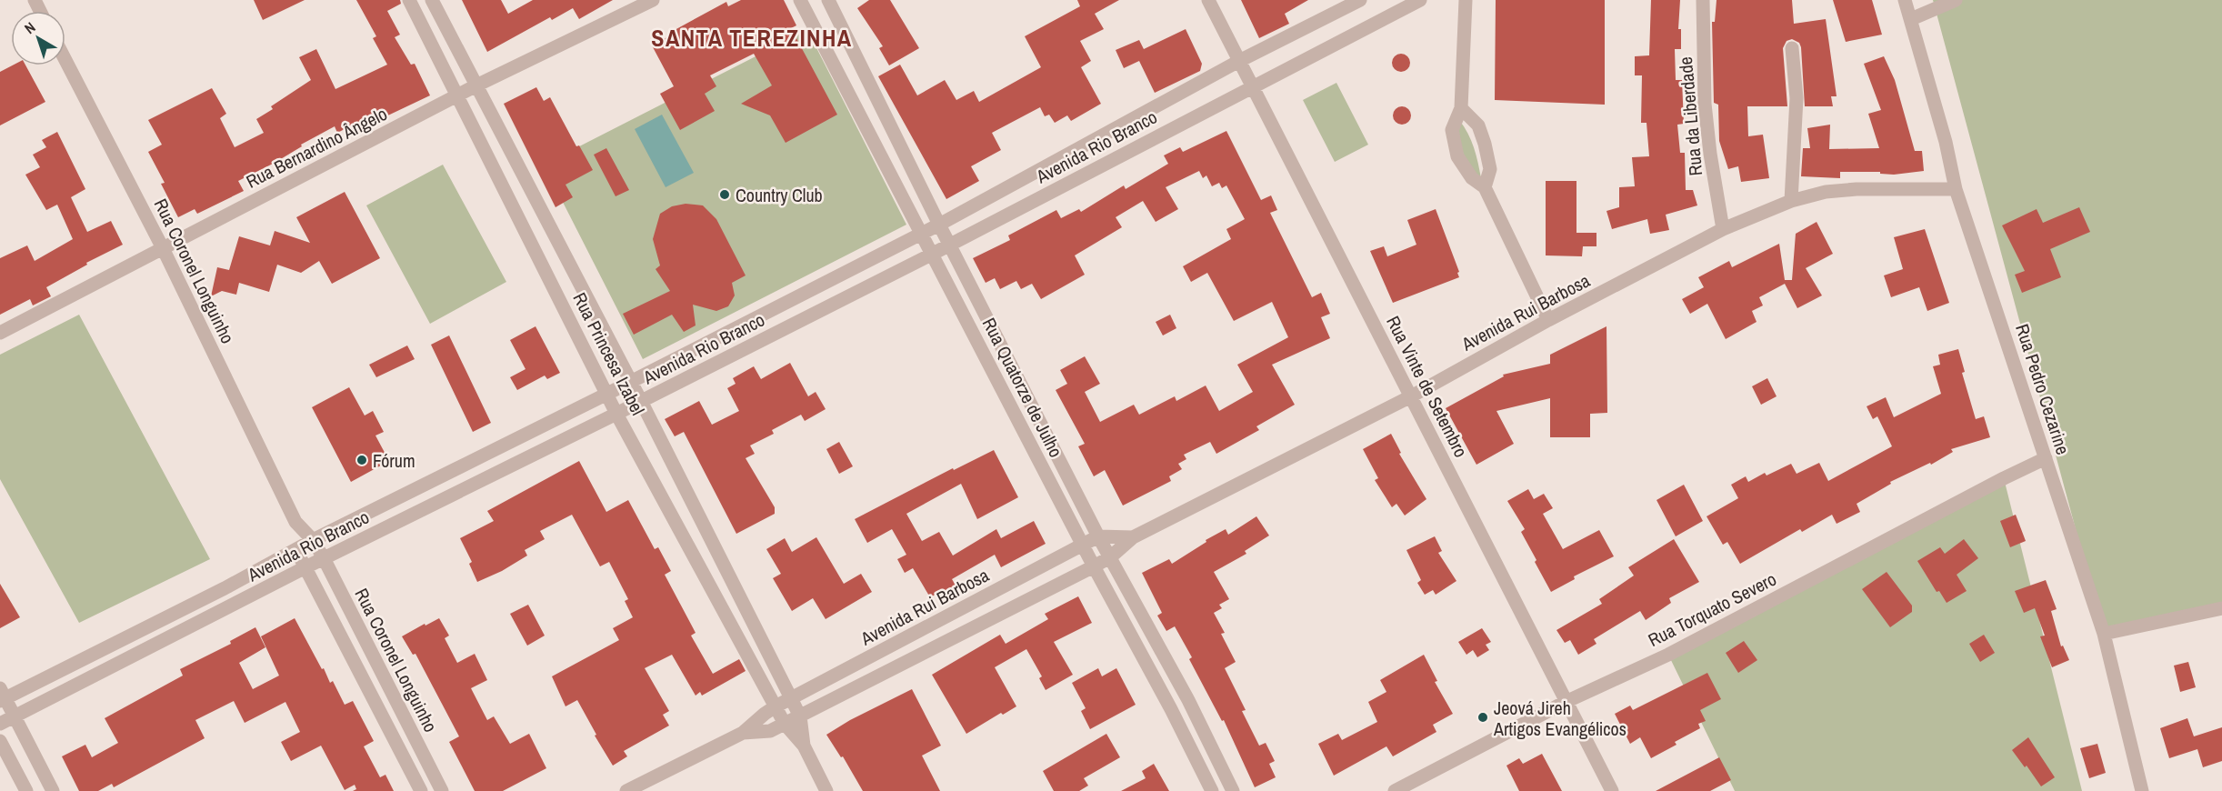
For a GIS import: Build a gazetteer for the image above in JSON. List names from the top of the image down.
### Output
{
  "streets": {
    "street": [
      "Rua da Liberdade",
      "Avenida Rio Branco",
      "Rua Bernardino Ângelo",
      "Rua Coronel Longuinho",
      "Avenida Rui Barbosa",
      "Rua Princesa Izabel",
      "Rua Vinte de Setembro",
      "Rua Quatorze de Julho",
      "Rua Pedro Cezarine",
      "Rua Torquato Severo"
    ]
  },
  "crossings": [
    ["Rua da Liberdade", "Avenida Rui Barbosa"],
    ["Avenida Rio Branco", "Rua Coronel Longuinho"],
    ["Avenida Rio Branco", "Rua Princesa Izabel"],
    ["Avenida Rio Branco", "Rua Vinte de Setembro"],
    ["Avenida Rio Branco", "Rua Quatorze de Julho"],
    ["Rua Bernardino Ângelo", "Rua Coronel Longuinho"],
    ["Rua Bernardino Ângelo", "Rua Princesa Izabel"],
    ["Avenida Rui Barbosa", "Rua Princesa Izabel"],
    ["Avenida Rui Barbosa", "Rua Vinte de Setembro"],
    ["Avenida Rui Barbosa", "Rua Quatorze de Julho"],
    ["Avenida Rui Barbosa", "Rua Pedro Cezarine"],
    ["Rua Vinte de Setembro", "Rua Torquato Severo"],
    ["Rua Pedro Cezarine", "Rua Torquato Severo"]
  ],
  "districts": ["SANTA TEREZINHA"],
  "places": ["Country Club", "Fórum", "Jeová Jireh Artigos Evangélicos"],
  "north": "top left"
}
